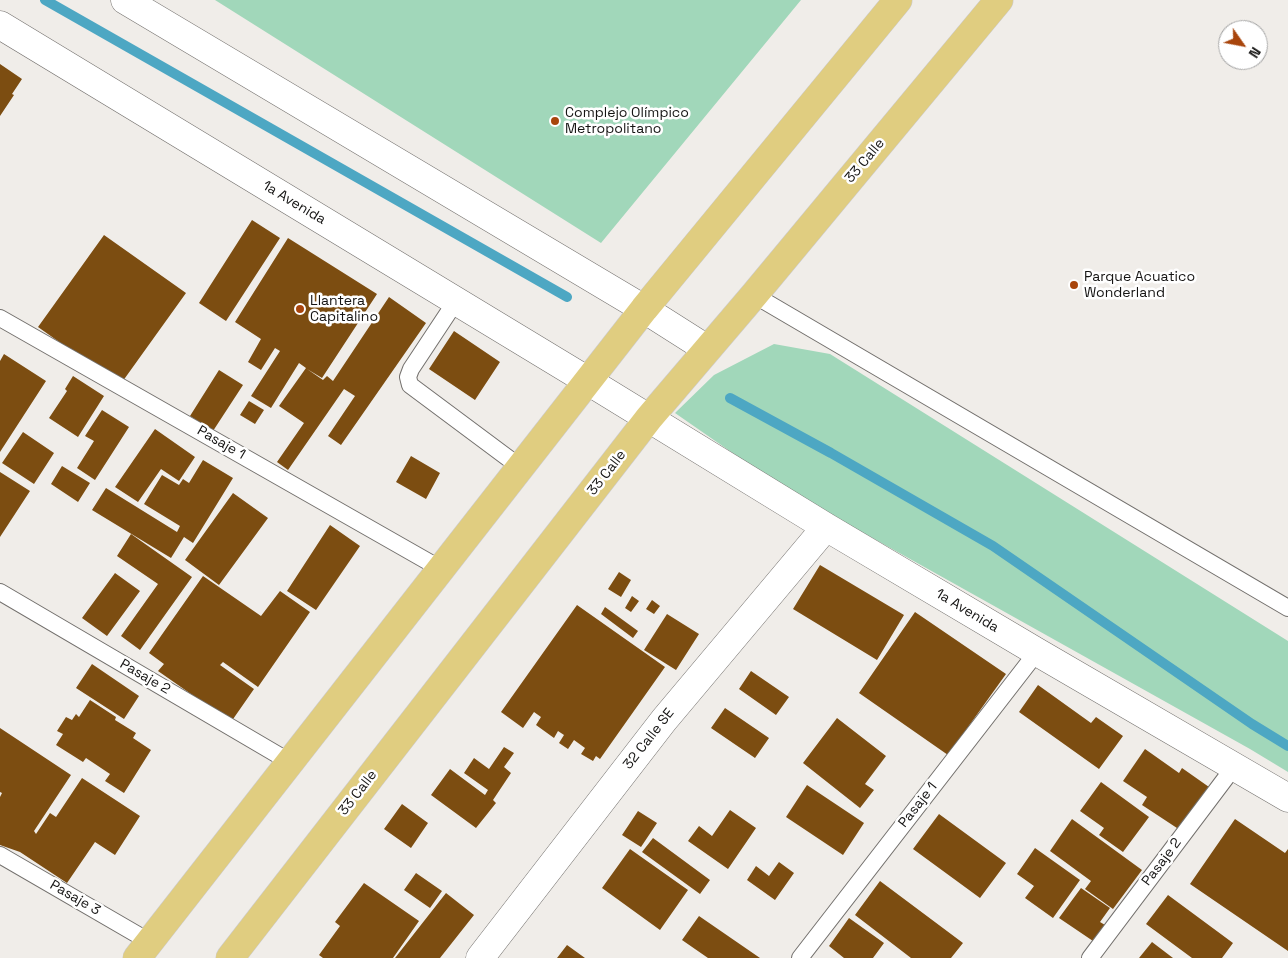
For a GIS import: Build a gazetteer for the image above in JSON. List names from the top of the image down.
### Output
{
  "streets": {
    "main road": ["33 Calle"],
    "street": ["1a Avenida", "32 Calle SE"],
    "lane": ["Pasaje 1", "Pasaje 2", "Pasaje 3"]
  },
  "crossings": [
    ["33 Calle", "1a Avenida"],
    ["1a Avenida", "Pasaje 1"],
    ["1a Avenida", "Pasaje 2"],
    ["1a Avenida", "32 Calle SE"]
  ],
  "places": ["Complejo Olímpico Metropolitano", "Parque Acuatico Wonderland", "Llantera Capitalino"],
  "north": "bottom right"
}
